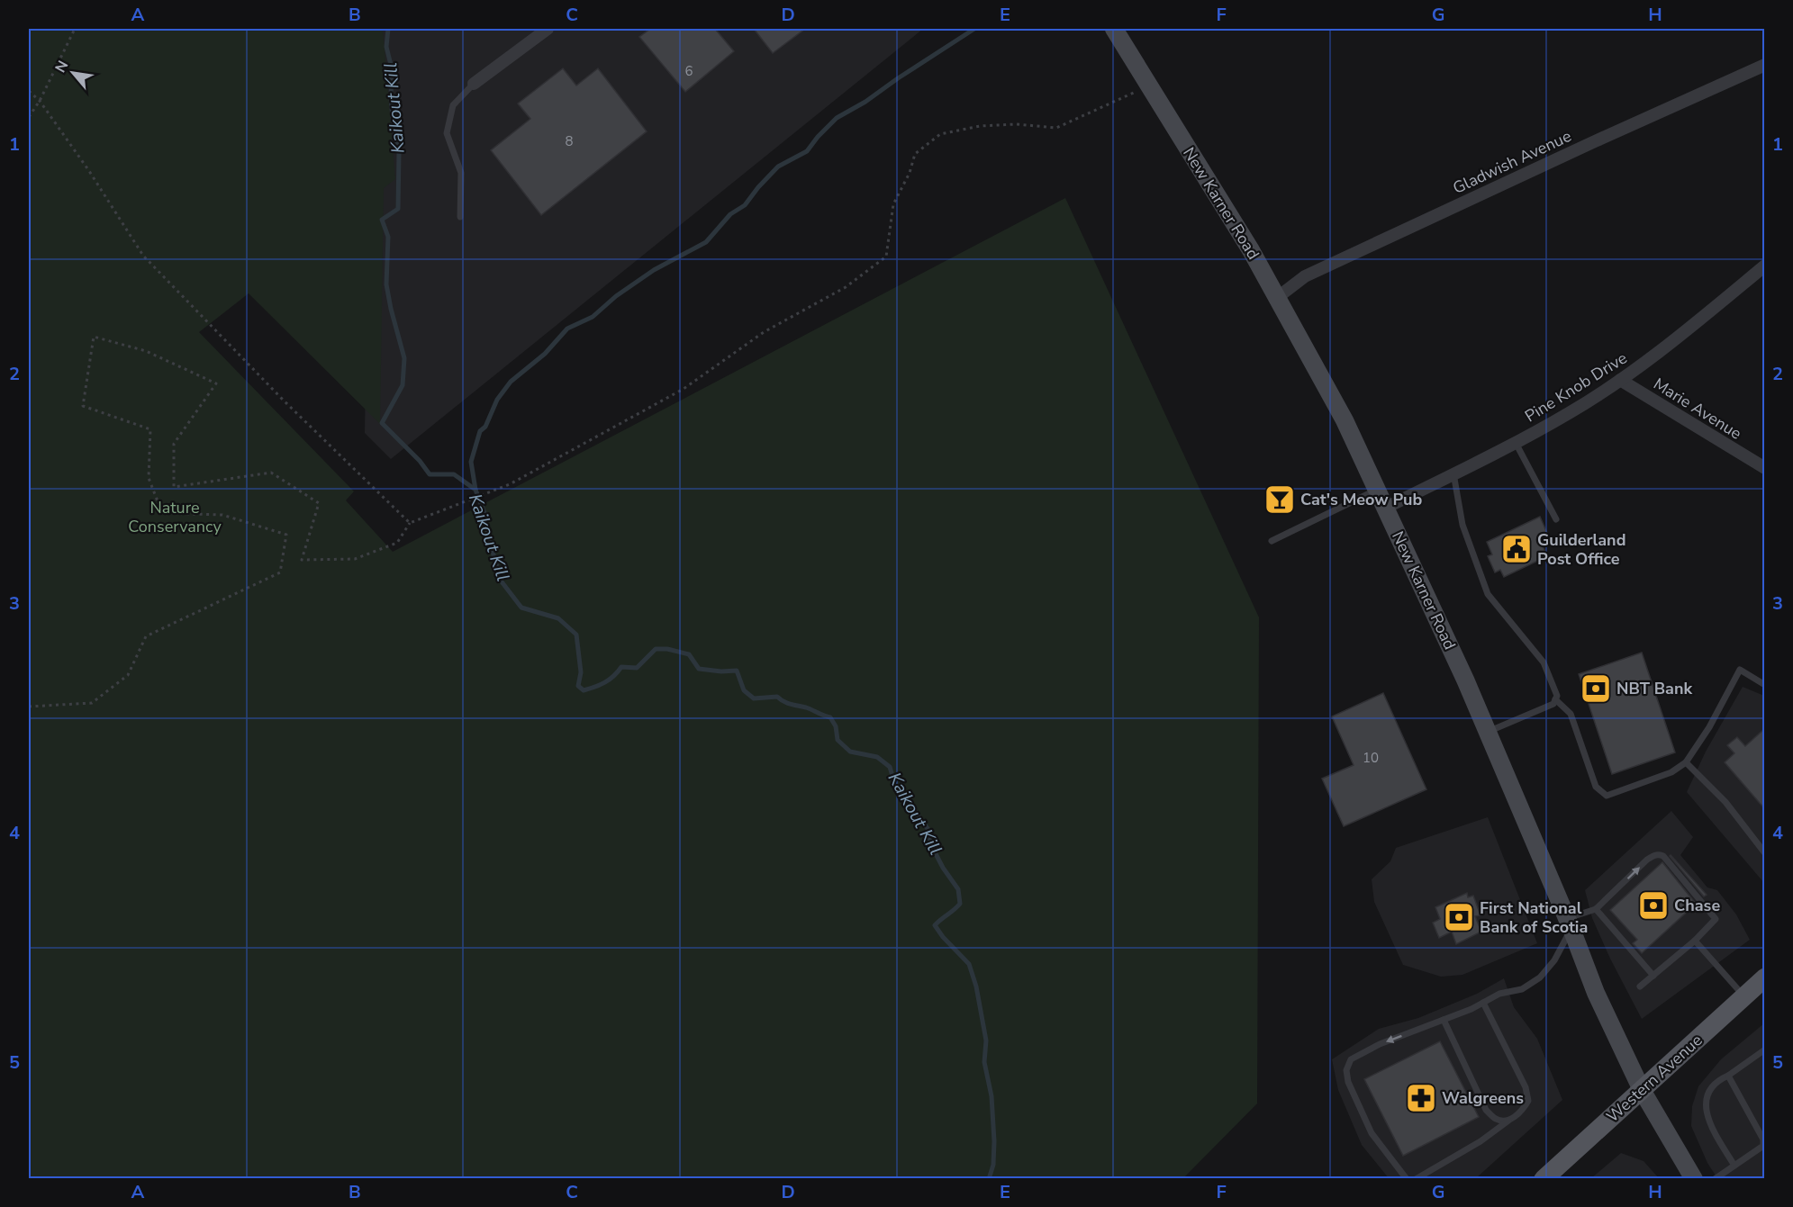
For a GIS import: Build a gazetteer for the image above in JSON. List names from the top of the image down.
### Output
{
  "streets": {
    "main road": ["New Karner Road", "Western Avenue"],
    "street": ["Gladwish Avenue", "Pine Knob Drive", "Marie Avenue"]
  },
  "crossings": [
    ["Gladwish Avenue", "New Karner Road"],
    ["New Karner Road", "Pine Knob Drive"],
    ["New Karner Road", "Western Avenue"],
    ["Pine Knob Drive", "Marie Avenue"]
  ],
  "water": ["Kaikout Kill"],
  "parks": ["Nature Conservancy"],
  "places": {
    "bar": ["Cat's Meow Pub"],
    "public building": ["Guilderland Post Office"],
    "bank": ["NBT Bank", "Chase", "First National Bank of Scotia"],
    "pharmacy": ["Walgreens"]
  },
  "house_numbers": ["6", "8", "10"],
  "north": "top left",
  "grid": {
    "columns": [
      "A",
      "B",
      "C",
      "D",
      "E",
      "F",
      "G",
      "H"
    ],
    "rows": [
      "1",
      "2",
      "3",
      "4",
      "5"
    ]
  }
}
